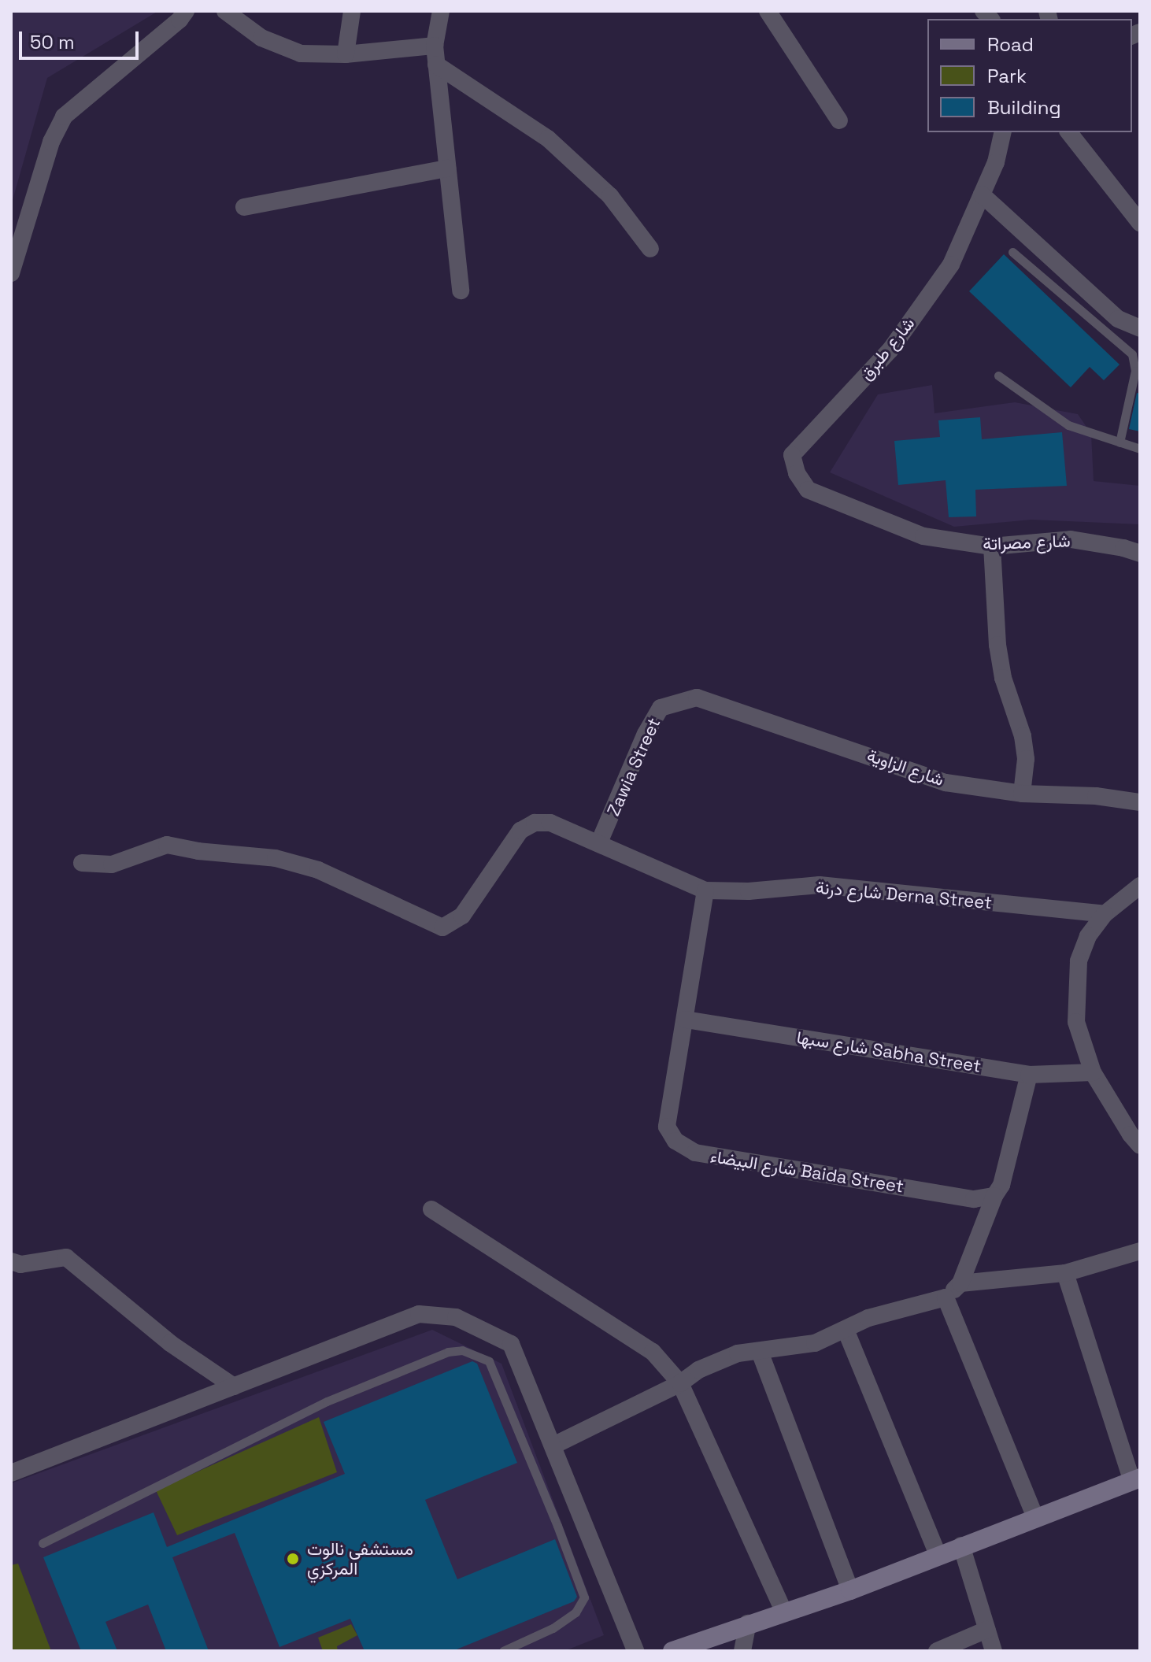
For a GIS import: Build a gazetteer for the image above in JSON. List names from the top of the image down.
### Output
{
  "streets": {
    "street": [
      "شارع طبرق",
      "شارع مصراتة",
      "Zawia Street",
      "شارع الزاوية",
      "شارع درنة Derna Street",
      "شارع سبها Sabha Street",
      "شارع البيضاء Baida Street"
    ]
  },
  "crossings": [
    ["شارع طبرق", "شارع مصراتة"],
    ["Zawia Street", "شارع الزاوية"],
    ["Zawia Street", "شارع درنة Derna Street"],
    ["شارع درنة Derna Street", "شارع البيضاء Baida Street"],
    ["شارع سبها Sabha Street", "شارع البيضاء Baida Street"]
  ],
  "places": ["مستشفى نالوت المركزي"],
  "legend": ["Road", "Park", "Building"],
  "scale_bar": "50 m"
}
